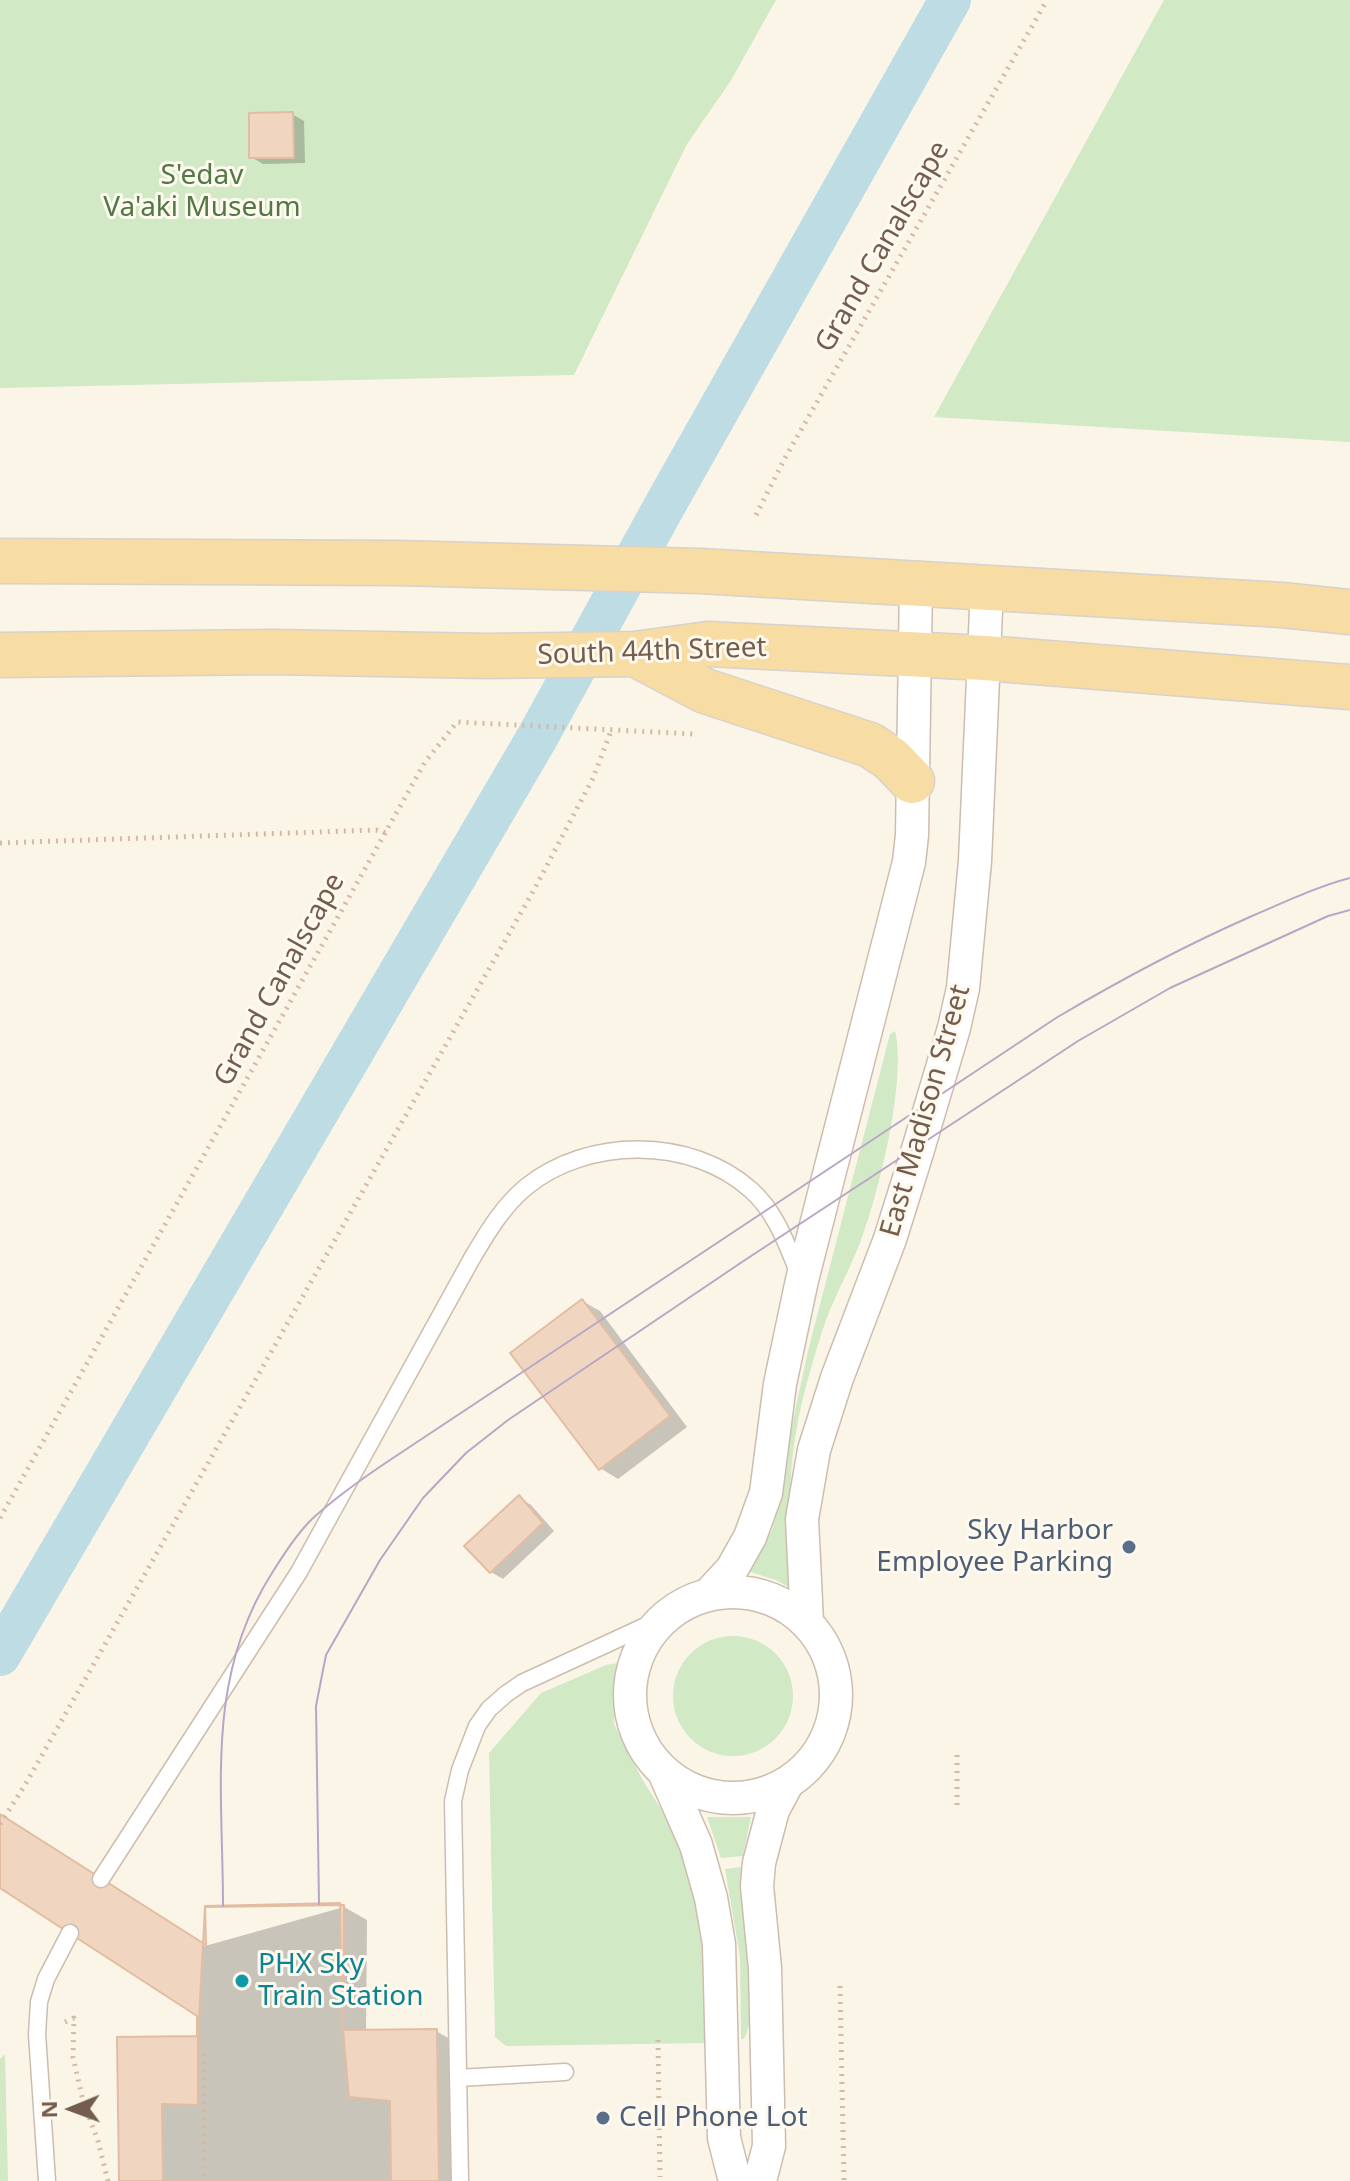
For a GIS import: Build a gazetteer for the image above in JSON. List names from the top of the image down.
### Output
{
  "streets": {
    "main road": ["South 44th Street"],
    "street": ["East Madison Street"],
    "path": ["Grand Canalscape"]
  },
  "crossings": [
    ["South 44th Street", "East Madison Street"]
  ],
  "parks": ["S'edav Va'aki Museum"],
  "places": ["Sky Harbor Employee Parking", "PHX Sky Train Station", "Cell Phone Lot"],
  "north": "left"
}
